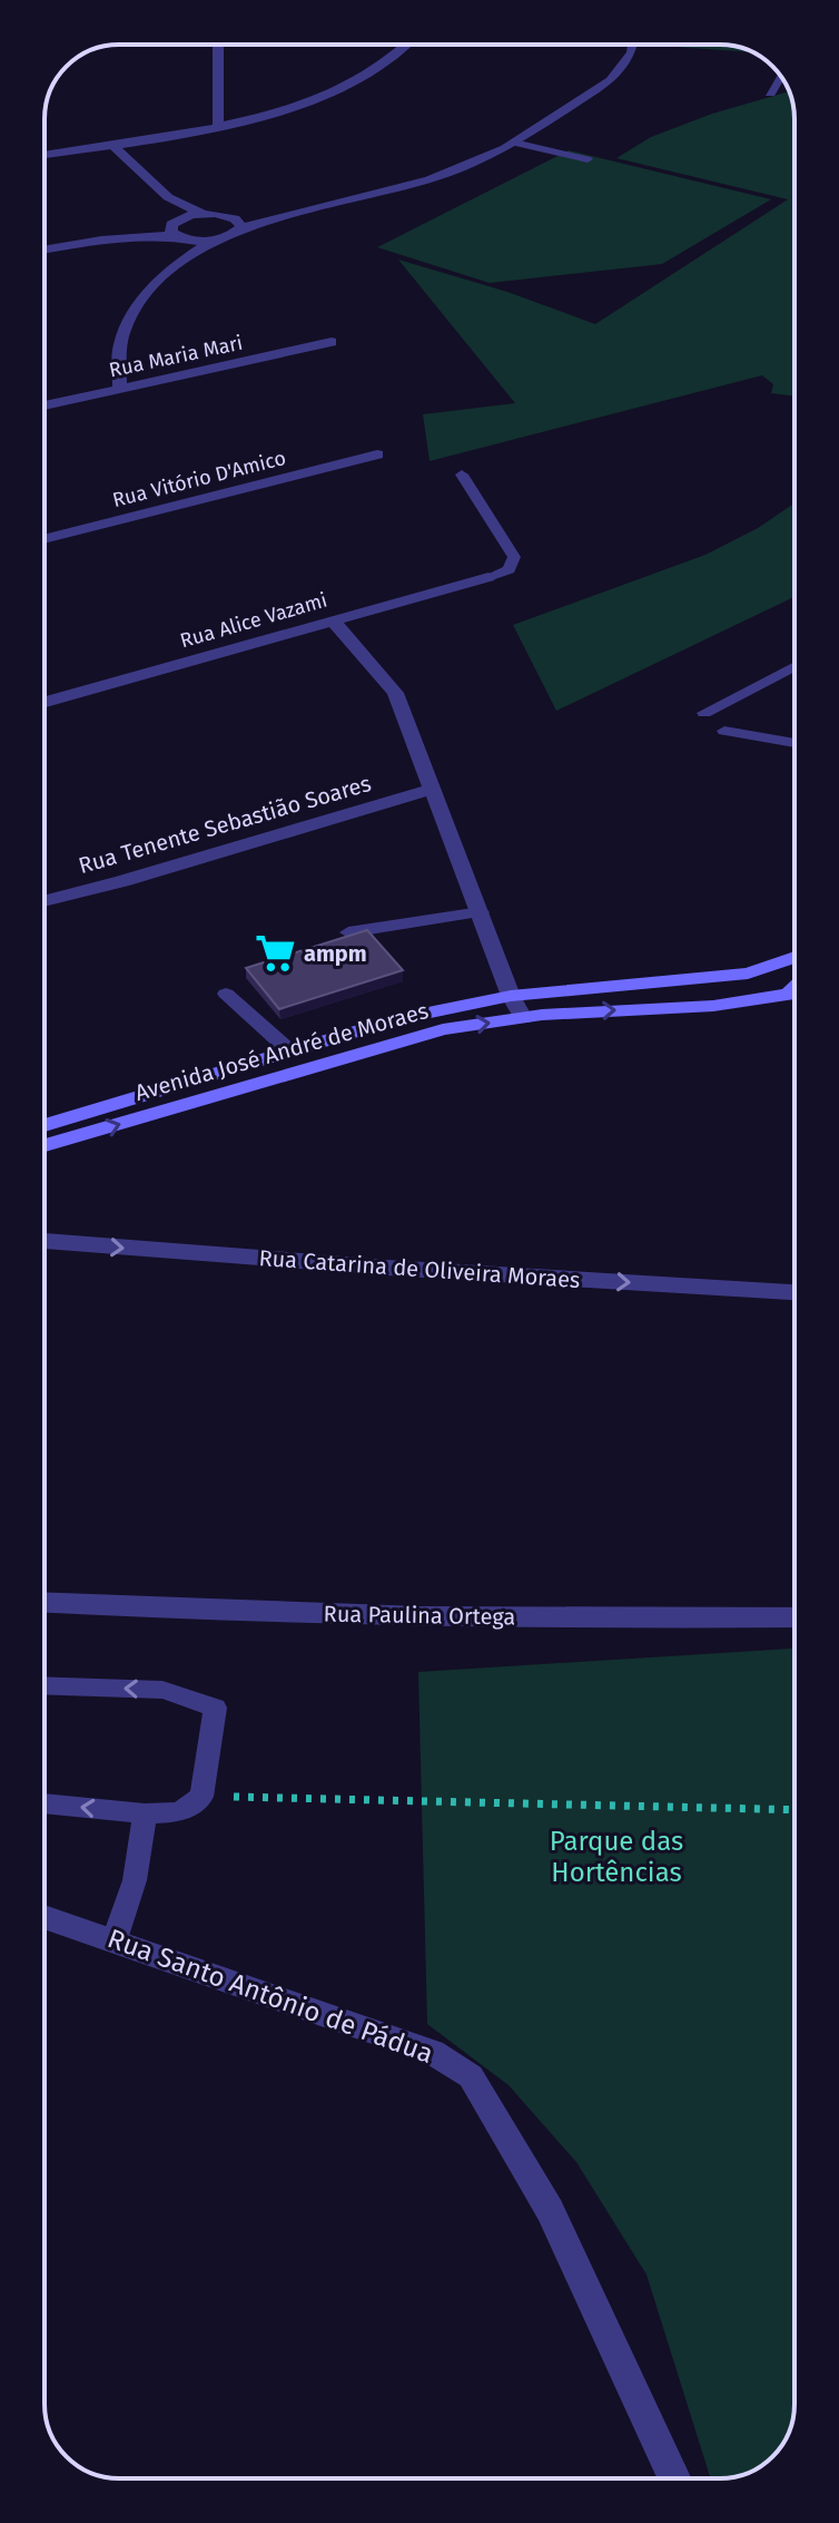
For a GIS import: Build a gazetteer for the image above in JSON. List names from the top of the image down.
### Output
{
  "streets": {
    "street": [
      "Rua Maria Mari",
      "Rua Vitório D'Amico",
      "Rua Alice Vazami",
      "Rua Tenente Sebastião Soares",
      "Avenida José André de Moraes",
      "Rua Catarina de Oliveira Moraes",
      "Rua Paulina Ortega",
      "Rua Santo Antônio de Pádua"
    ]
  },
  "one_way": ["Rua Catarina de Oliveira Moraes"],
  "parks": ["Parque das Hortências"],
  "places": {
    "supermarket": ["ampm"]
  }
}
